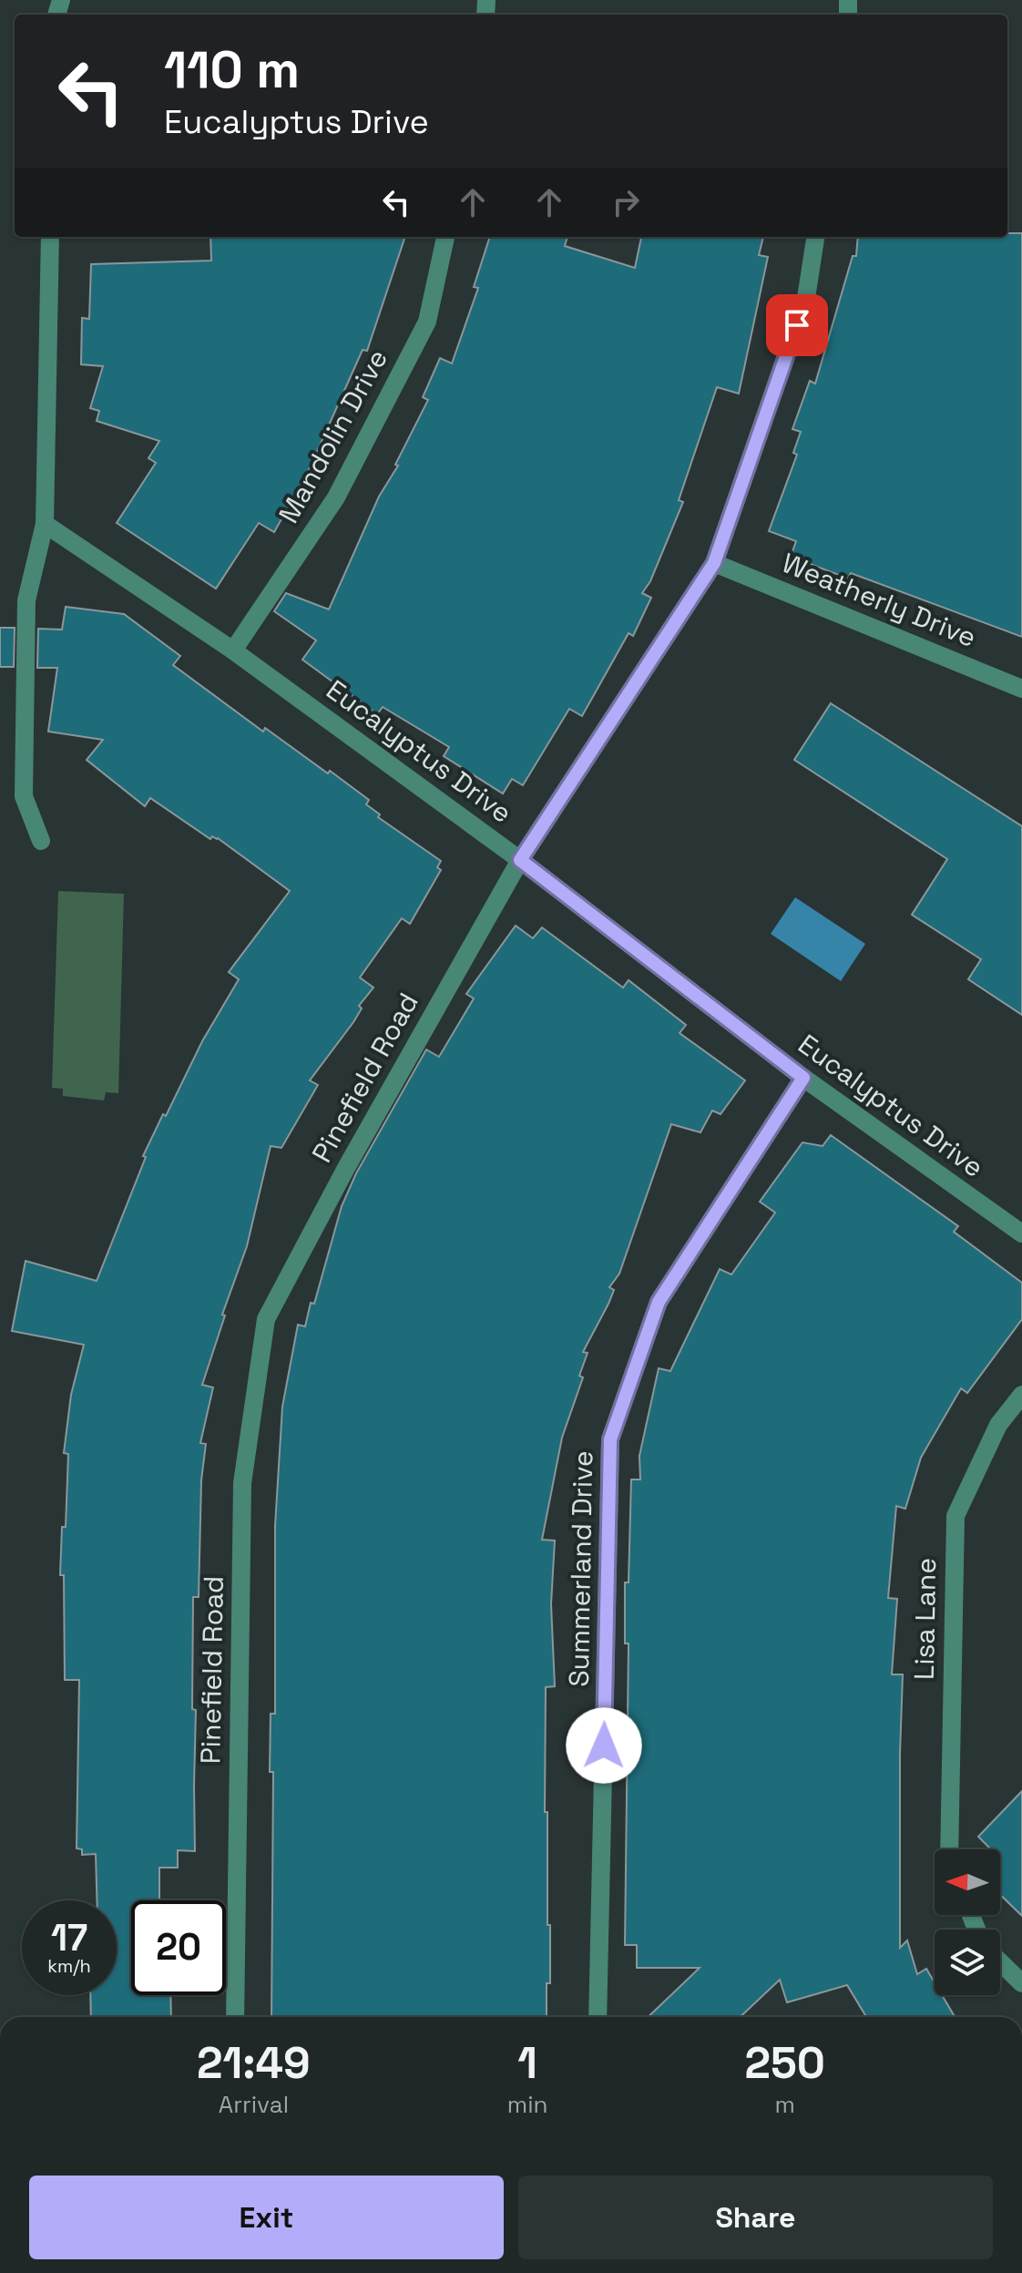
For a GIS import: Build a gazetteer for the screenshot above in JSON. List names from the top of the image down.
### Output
{
  "streets": {
    "lane": [
      "Mandolin Drive",
      "Weatherly Drive",
      "Eucalyptus Drive",
      "Pinefield Road",
      "Summerland Drive",
      "Lisa Lane"
    ]
  },
  "crossings": [
    ["Mandolin Drive", "Eucalyptus Drive"],
    ["Weatherly Drive", "Pinefield Road"],
    ["Eucalyptus Drive", "Pinefield Road"],
    ["Eucalyptus Drive", "Summerland Drive"]
  ],
  "north": "left",
  "page": {
    "turn": ["110 m", "Eucalyptus Drive"],
    "speed": "17 km/h",
    "limit": "20",
    "eta": [
      "21:49",
      "Arrival",
      "1",
      "min",
      "250",
      "m"
    ],
    "buttons": ["Exit", "Share"]
  }
}
